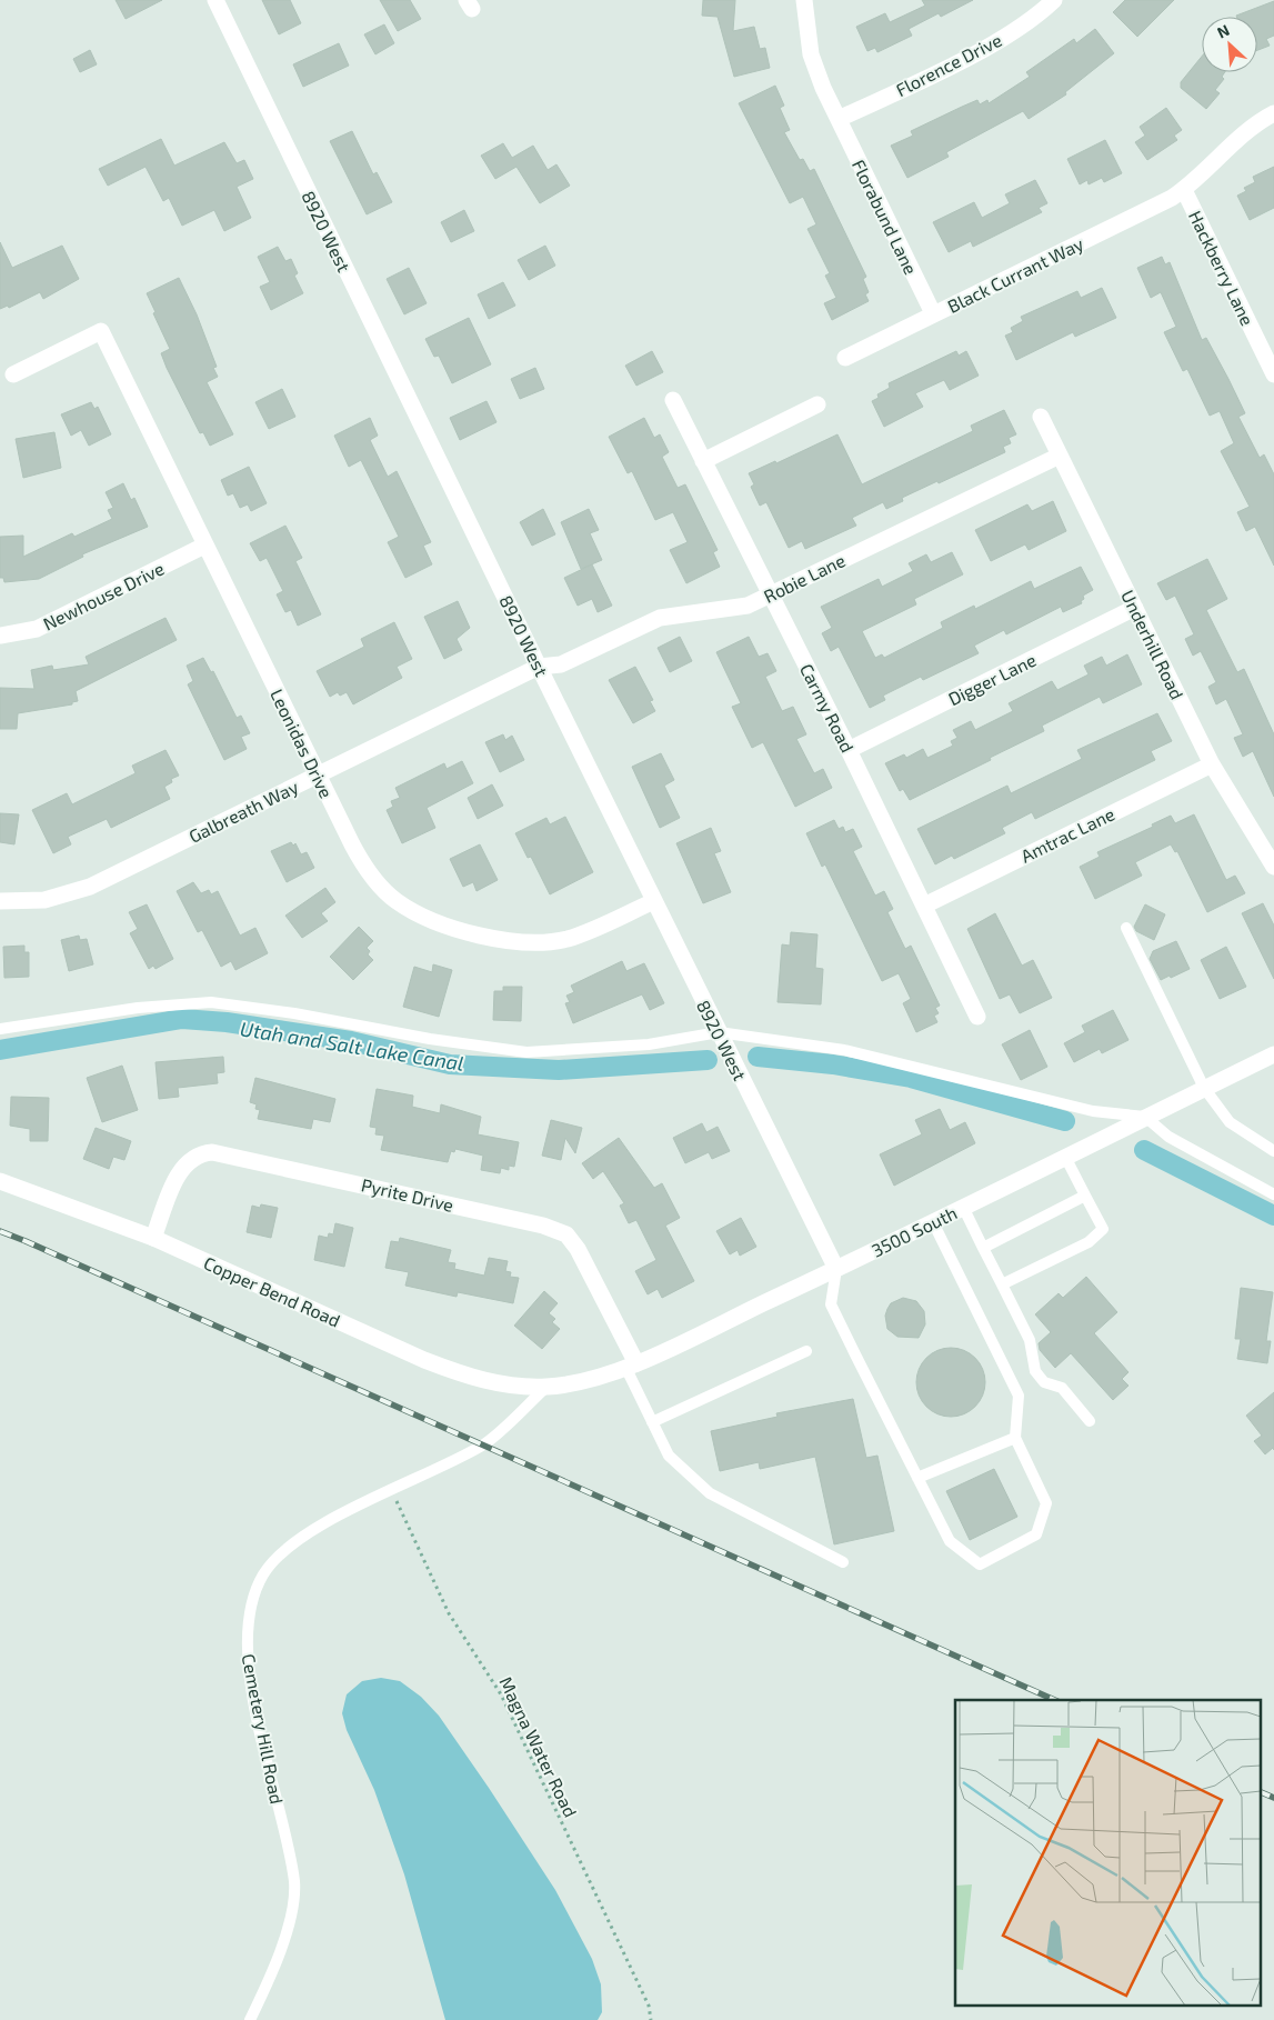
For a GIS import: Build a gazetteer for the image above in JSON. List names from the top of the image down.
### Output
{
  "streets": {
    "street": [
      "Florence Drive",
      "Florabund Lane",
      "8920 West",
      "Hackberry Lane",
      "Black Currant Way",
      "Robie Lane",
      "Newhouse Drive",
      "Underhill Road",
      "Digger Lane",
      "Carmy Road",
      "Leonidas Drive",
      "Galbreath Way",
      "Amtrac Lane",
      "Pyrite Drive",
      "3500 South",
      "Copper Bend Road"
    ],
    "lane": ["Cemetery Hill Road"],
    "path": ["Magna Water Road"]
  },
  "crossings": [
    ["Florence Drive", "Florabund Lane"],
    ["Florabund Lane", "Black Currant Way"],
    ["8920 West", "Robie Lane"],
    ["8920 West", "Leonidas Drive"],
    ["8920 West", "Galbreath Way"],
    ["8920 West", "3500 South"],
    ["Hackberry Lane", "Black Currant Way"],
    ["Robie Lane", "Underhill Road"],
    ["Robie Lane", "Carmy Road"],
    ["Robie Lane", "Galbreath Way"],
    ["Newhouse Drive", "Leonidas Drive"],
    ["Underhill Road", "Digger Lane"],
    ["Underhill Road", "Amtrac Lane"],
    ["Digger Lane", "Carmy Road"],
    ["Carmy Road", "Amtrac Lane"],
    ["Leonidas Drive", "Galbreath Way"],
    ["Pyrite Drive", "3500 South"],
    ["Pyrite Drive", "Copper Bend Road"],
    ["3500 South", "Copper Bend Road"],
    ["3500 South", "Cemetery Hill Road"],
    ["Copper Bend Road", "Cemetery Hill Road"],
    ["Cemetery Hill Road", "Magna Water Road"]
  ],
  "water": ["Utah and Salt Lake Canal"],
  "north": "top left"
}
